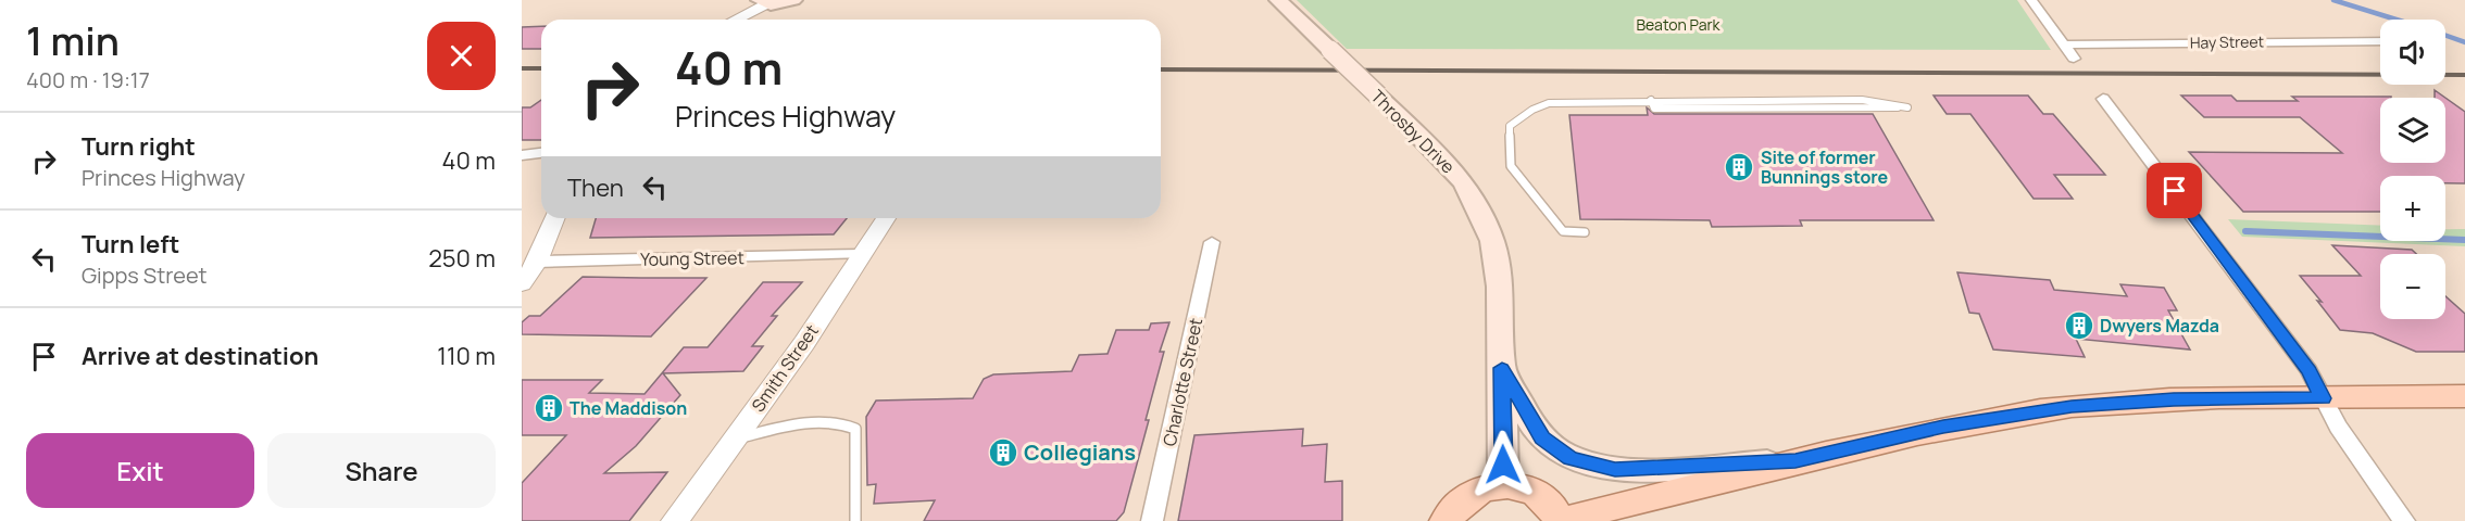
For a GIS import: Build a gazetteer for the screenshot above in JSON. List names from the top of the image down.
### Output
{
  "streets": {
    "main road": ["Throsby Drive"],
    "street": [
      "Hay Street",
      "Young Street",
      "Smith Street",
      "Charlotte Street"
    ]
  },
  "crossings": [
    ["Young Street", "Smith Street"]
  ],
  "parks": ["Beaton Park"],
  "places": {
    "building": [
      "Site of former Bunnings store",
      "Dwyers Mazda",
      "The Maddison",
      "Collegians"
    ]
  },
  "page": {
    "heading": ["1 min", "400 m · 19:17"],
    "map_buttons": ["+", "−"],
    "turn": ["40 m", "Princes Highway"],
    "list": [
      {
        "name": "Turn right",
        "note": "Princes Highway",
        "value": "40 m"
      },
      {
        "name": "Turn left",
        "note": "Gipps Street",
        "value": "250 m"
      },
      {
        "name": "Arrive at destination",
        "value": "110 m"
      }
    ],
    "then": "Then",
    "buttons": ["Exit", "Share"]
  }
}
